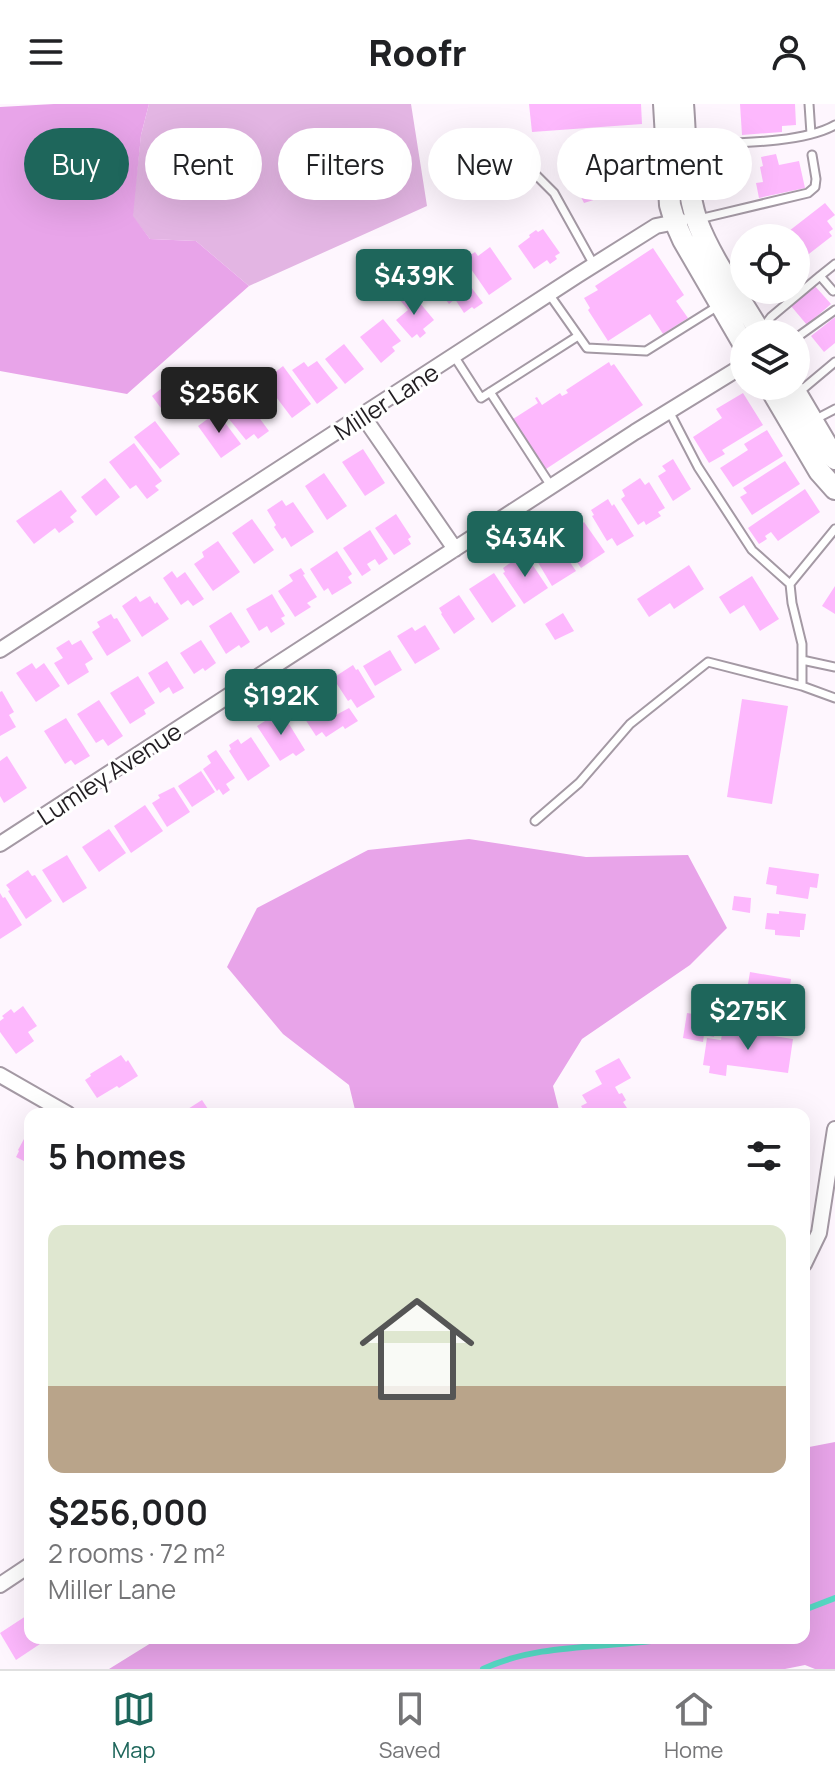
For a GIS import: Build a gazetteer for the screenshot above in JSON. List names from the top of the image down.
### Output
{
  "streets": {
    "street": ["Miller Lane", "Lumley Avenue"]
  },
  "page": {
    "header": "Roofr",
    "chip": [
      "Buy",
      "Rent",
      "Filters",
      "New",
      "Apartment"
    ],
    "price": [
      "$439K",
      "$256K",
      "$434K",
      "$192K",
      "$275K"
    ],
    "heading": "5 homes",
    "list": [
      {
        "name": "$256,000",
        "note": "2 rooms · 72 m² · Miller Lane"
      }
    ],
    "tabs": ["Map", "Saved", "Home"]
  }
}
